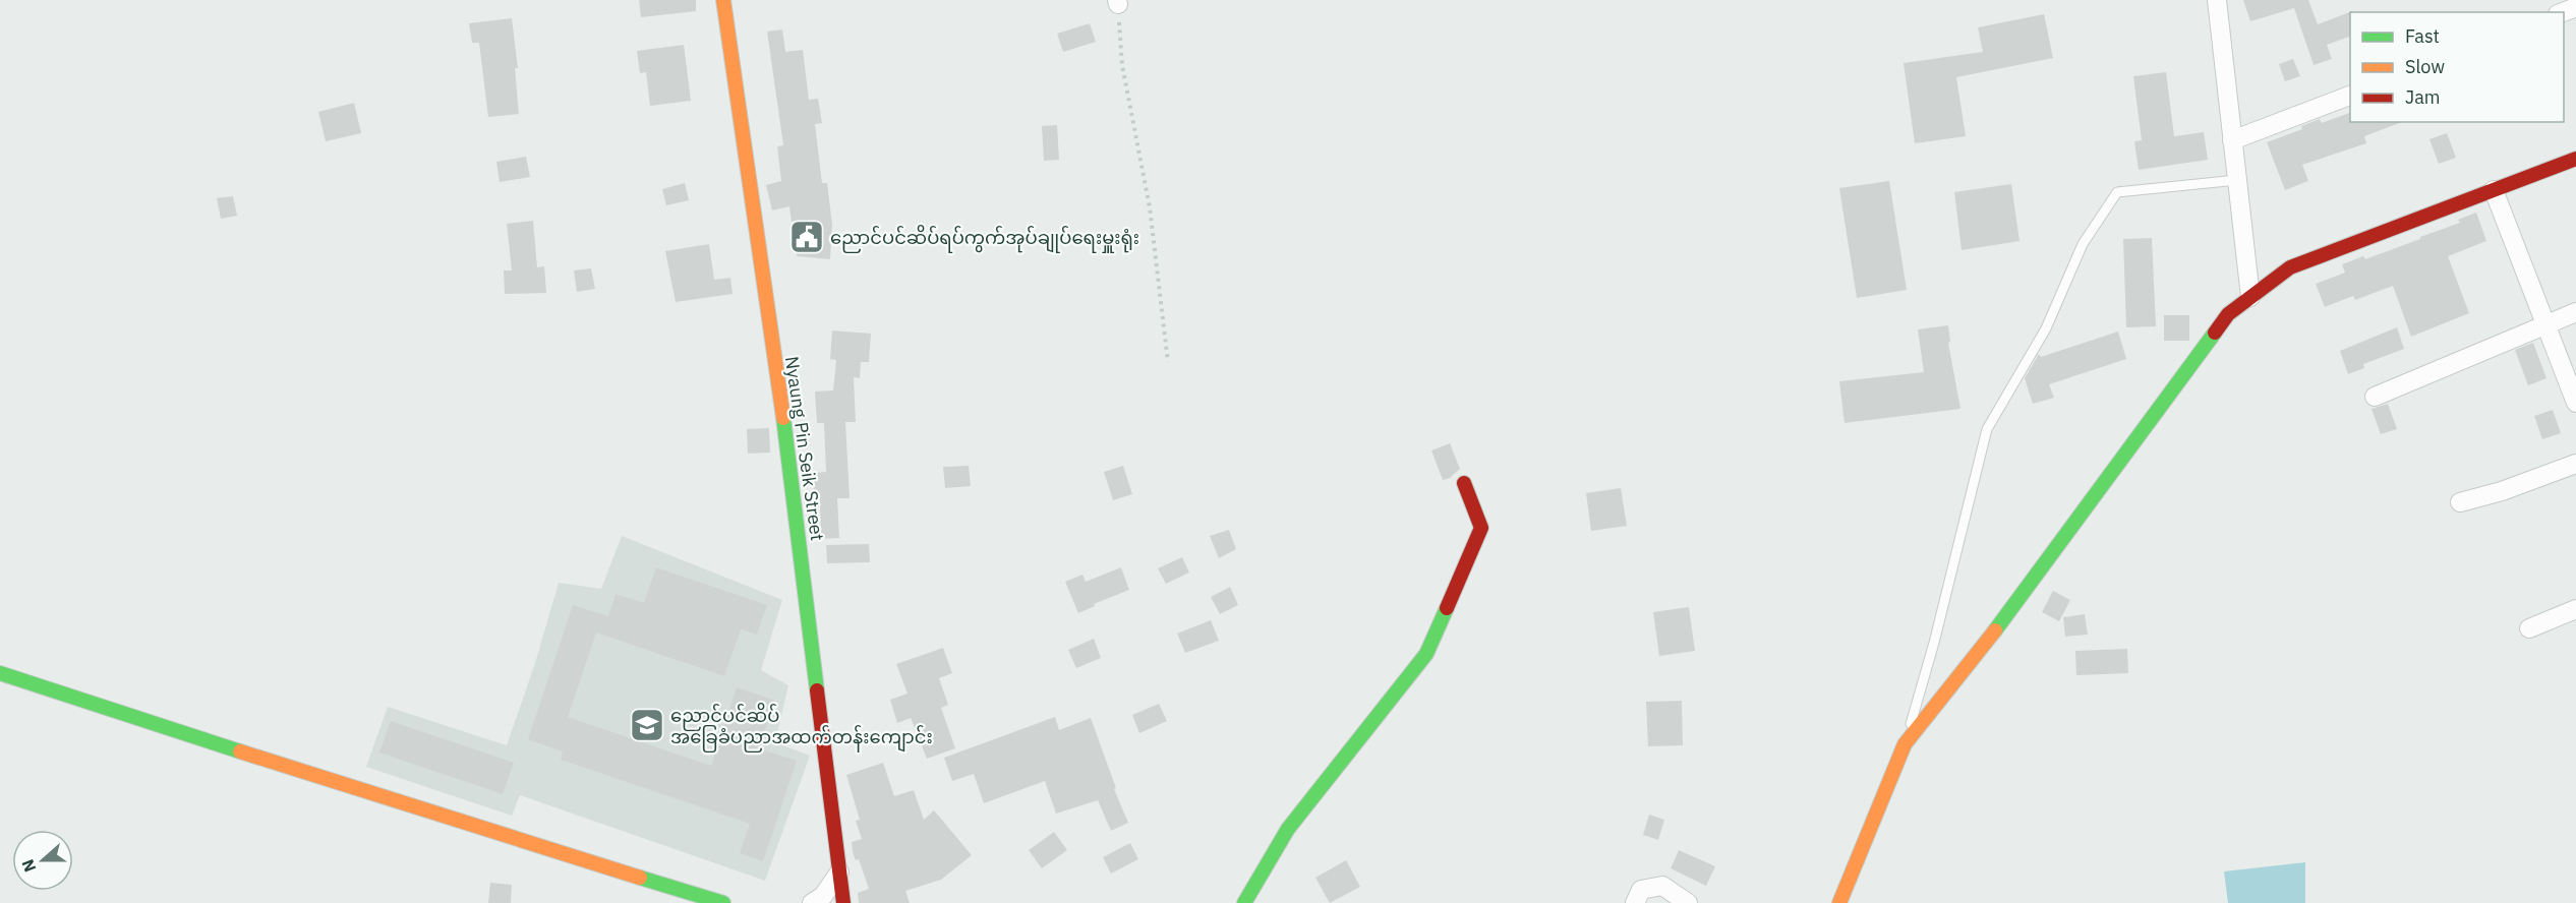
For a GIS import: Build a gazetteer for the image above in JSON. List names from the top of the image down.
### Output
{
  "streets": {
    "street": ["Nyaung Pin Seik Street"]
  },
  "places": {
    "public building": ["ညောင်ပင်ဆိပ်ရပ်ကွက်အုပ်ချုပ်ရေးမှူးရုံး"],
    "school or university": ["ညောင်ပင်ဆိပ် အခြေခံပညာအထက်တန်းကျောင်း"]
  },
  "legend": ["Fast", "Slow", "Jam"],
  "north": "left"
}
